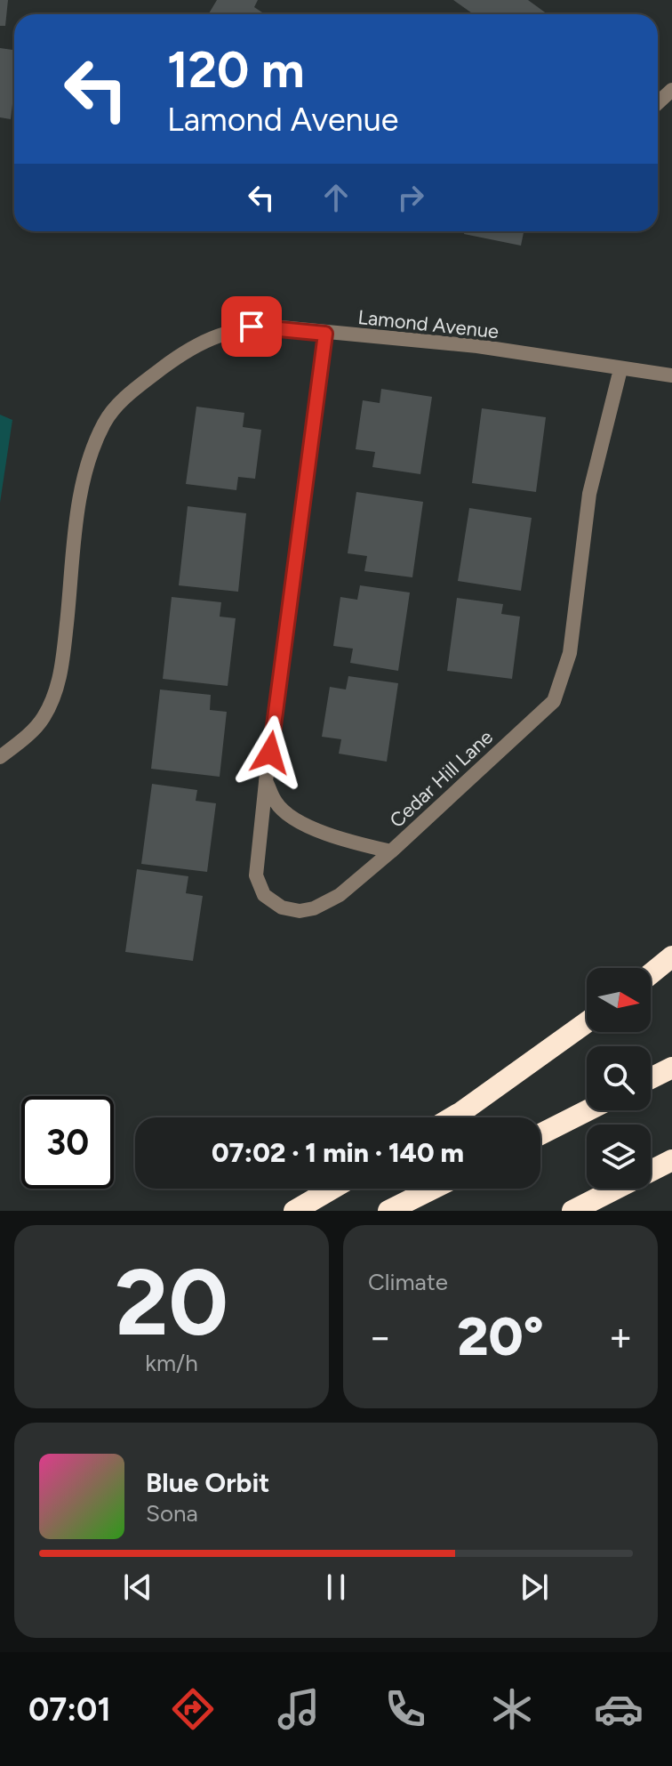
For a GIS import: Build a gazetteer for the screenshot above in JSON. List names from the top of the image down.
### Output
{
  "streets": {
    "street": ["Lamond Avenue", "Cedar Hill Lane"]
  },
  "crossings": [
    ["Lamond Avenue", "Cedar Hill Lane"]
  ],
  "north": "right",
  "page": {
    "turn": ["120 m", "Lamond Avenue"],
    "limit": "30",
    "trip": "07:02 · 1 min · 140 m",
    "tile": [
      ["20", "km/h"],
      "Climate"
    ],
    "heat": ["−", "20°", "+"],
    "song": ["Blue Orbit", "Sona"],
    "tabs": "07:01"
  }
}
